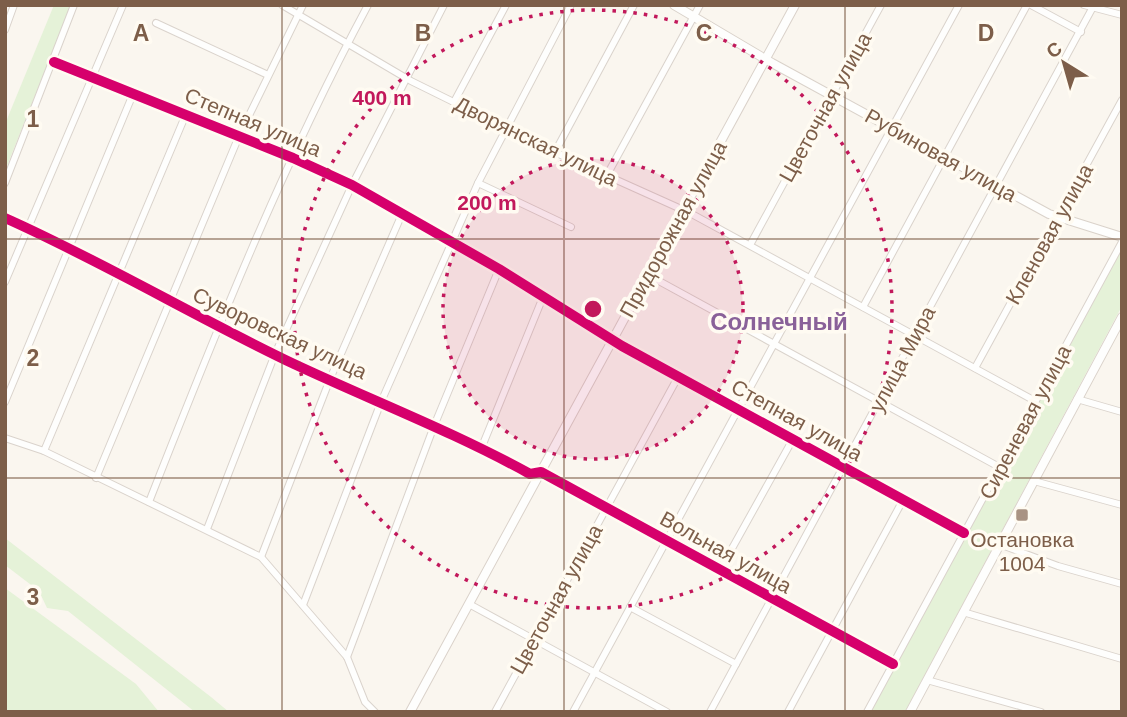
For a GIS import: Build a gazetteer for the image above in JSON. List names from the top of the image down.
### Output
{
  "streets": {
    "street": [
      "Цветочная улица",
      "Степная улица",
      "Дворянская улица",
      "Рубиновая улица",
      "Придорожная улица",
      "Кленовая улица",
      "Суворовская улица",
      "улица Мира",
      "Сиреневая улица",
      "Вольная улица"
    ]
  },
  "crossings": [
    ["Цветочная улица", "Степная улица"],
    ["Цветочная улица", "Дворянская улица"],
    ["Цветочная улица", "Рубиновая улица"],
    ["Цветочная улица", "Вольная улица"],
    ["Степная улица", "Придорожная улица"],
    ["Степная улица", "улица Мира"],
    ["Степная улица", "Сиреневая улица"],
    ["Дворянская улица", "Придорожная улица"],
    ["Дворянская улица", "Кленовая улица"],
    ["Дворянская улица", "улица Мира"],
    ["Дворянская улица", "Сиреневая улица"],
    ["Рубиновая улица", "Придорожная улица"],
    ["Рубиновая улица", "Кленовая улица"],
    ["Рубиновая улица", "улица Мира"],
    ["Рубиновая улица", "Сиреневая улица"],
    ["Придорожная улица", "Суворовская улица"],
    ["Придорожная улица", "Вольная улица"],
    ["Суворовская улица", "Вольная улица"],
    ["улица Мира", "Вольная улица"],
    ["Сиреневая улица", "Вольная улица"]
  ],
  "districts": ["Солнечный"],
  "places": {
    "transit": ["Остановка 1004"]
  },
  "north": "top left",
  "grid": {
    "columns": [
      "A",
      "B",
      "C",
      "D"
    ],
    "rows": ["1", "2", "3"]
  },
  "rings": ["400 m", "200 m"]
}
